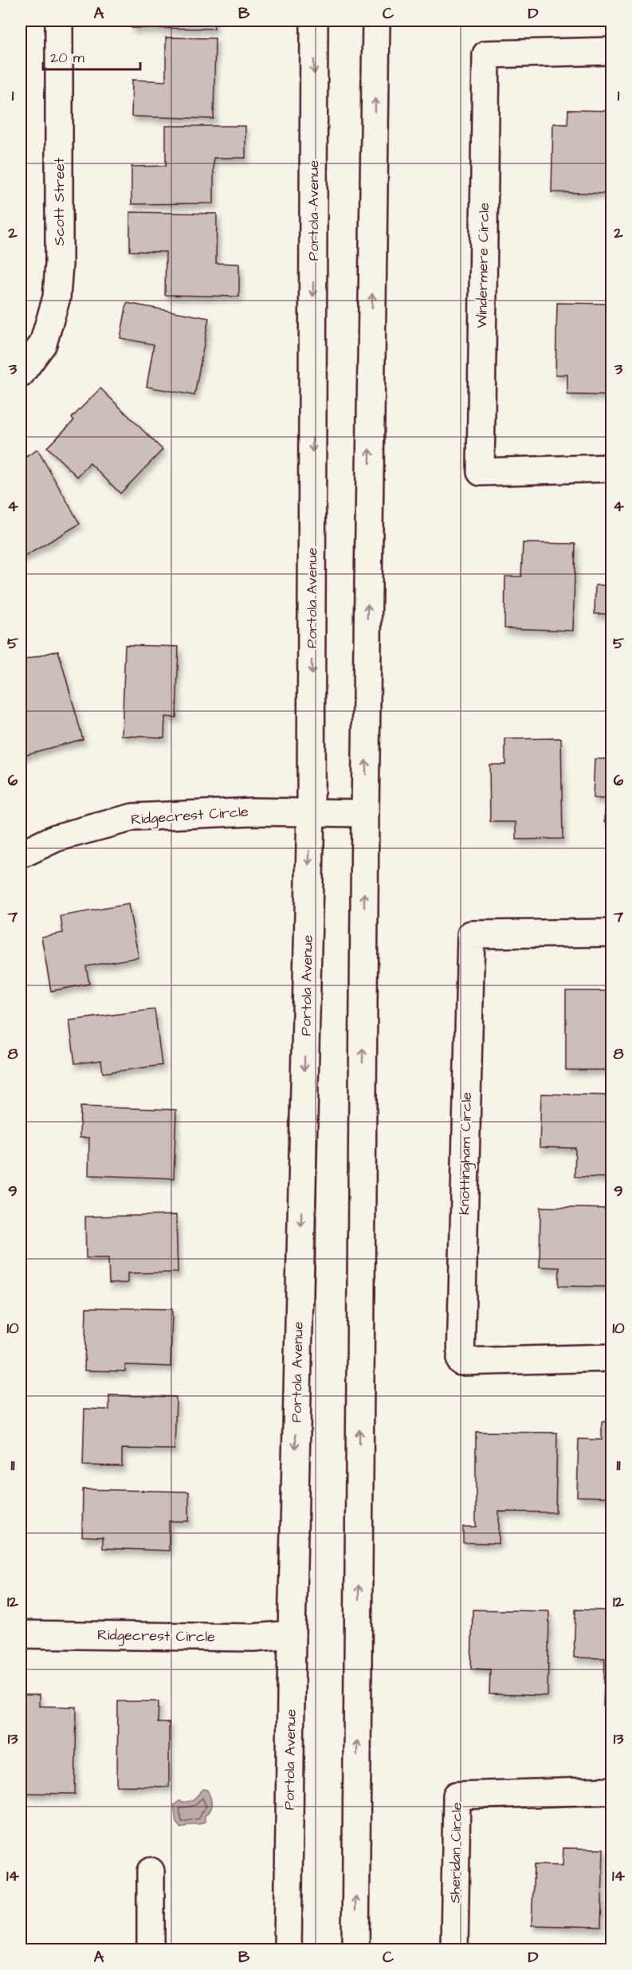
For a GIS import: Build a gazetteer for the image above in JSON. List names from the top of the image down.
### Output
{
  "streets": {
    "main road": [
      "Scott Street",
      "Portola Avenue",
      "Windermere Circle",
      "Ridgecrest Circle",
      "Knottingham Circle",
      "Sheridan Circle"
    ]
  },
  "crossings": [
    ["Portola Avenue", "Ridgecrest Circle"]
  ],
  "scale_bar": "20 m",
  "grid": {
    "columns": [
      "A",
      "B",
      "C",
      "D"
    ],
    "rows": [
      "1",
      "2",
      "3",
      "4",
      "5",
      "6",
      "7",
      "8",
      "9",
      "10",
      "11",
      "12",
      "13",
      "14"
    ]
  }
}
